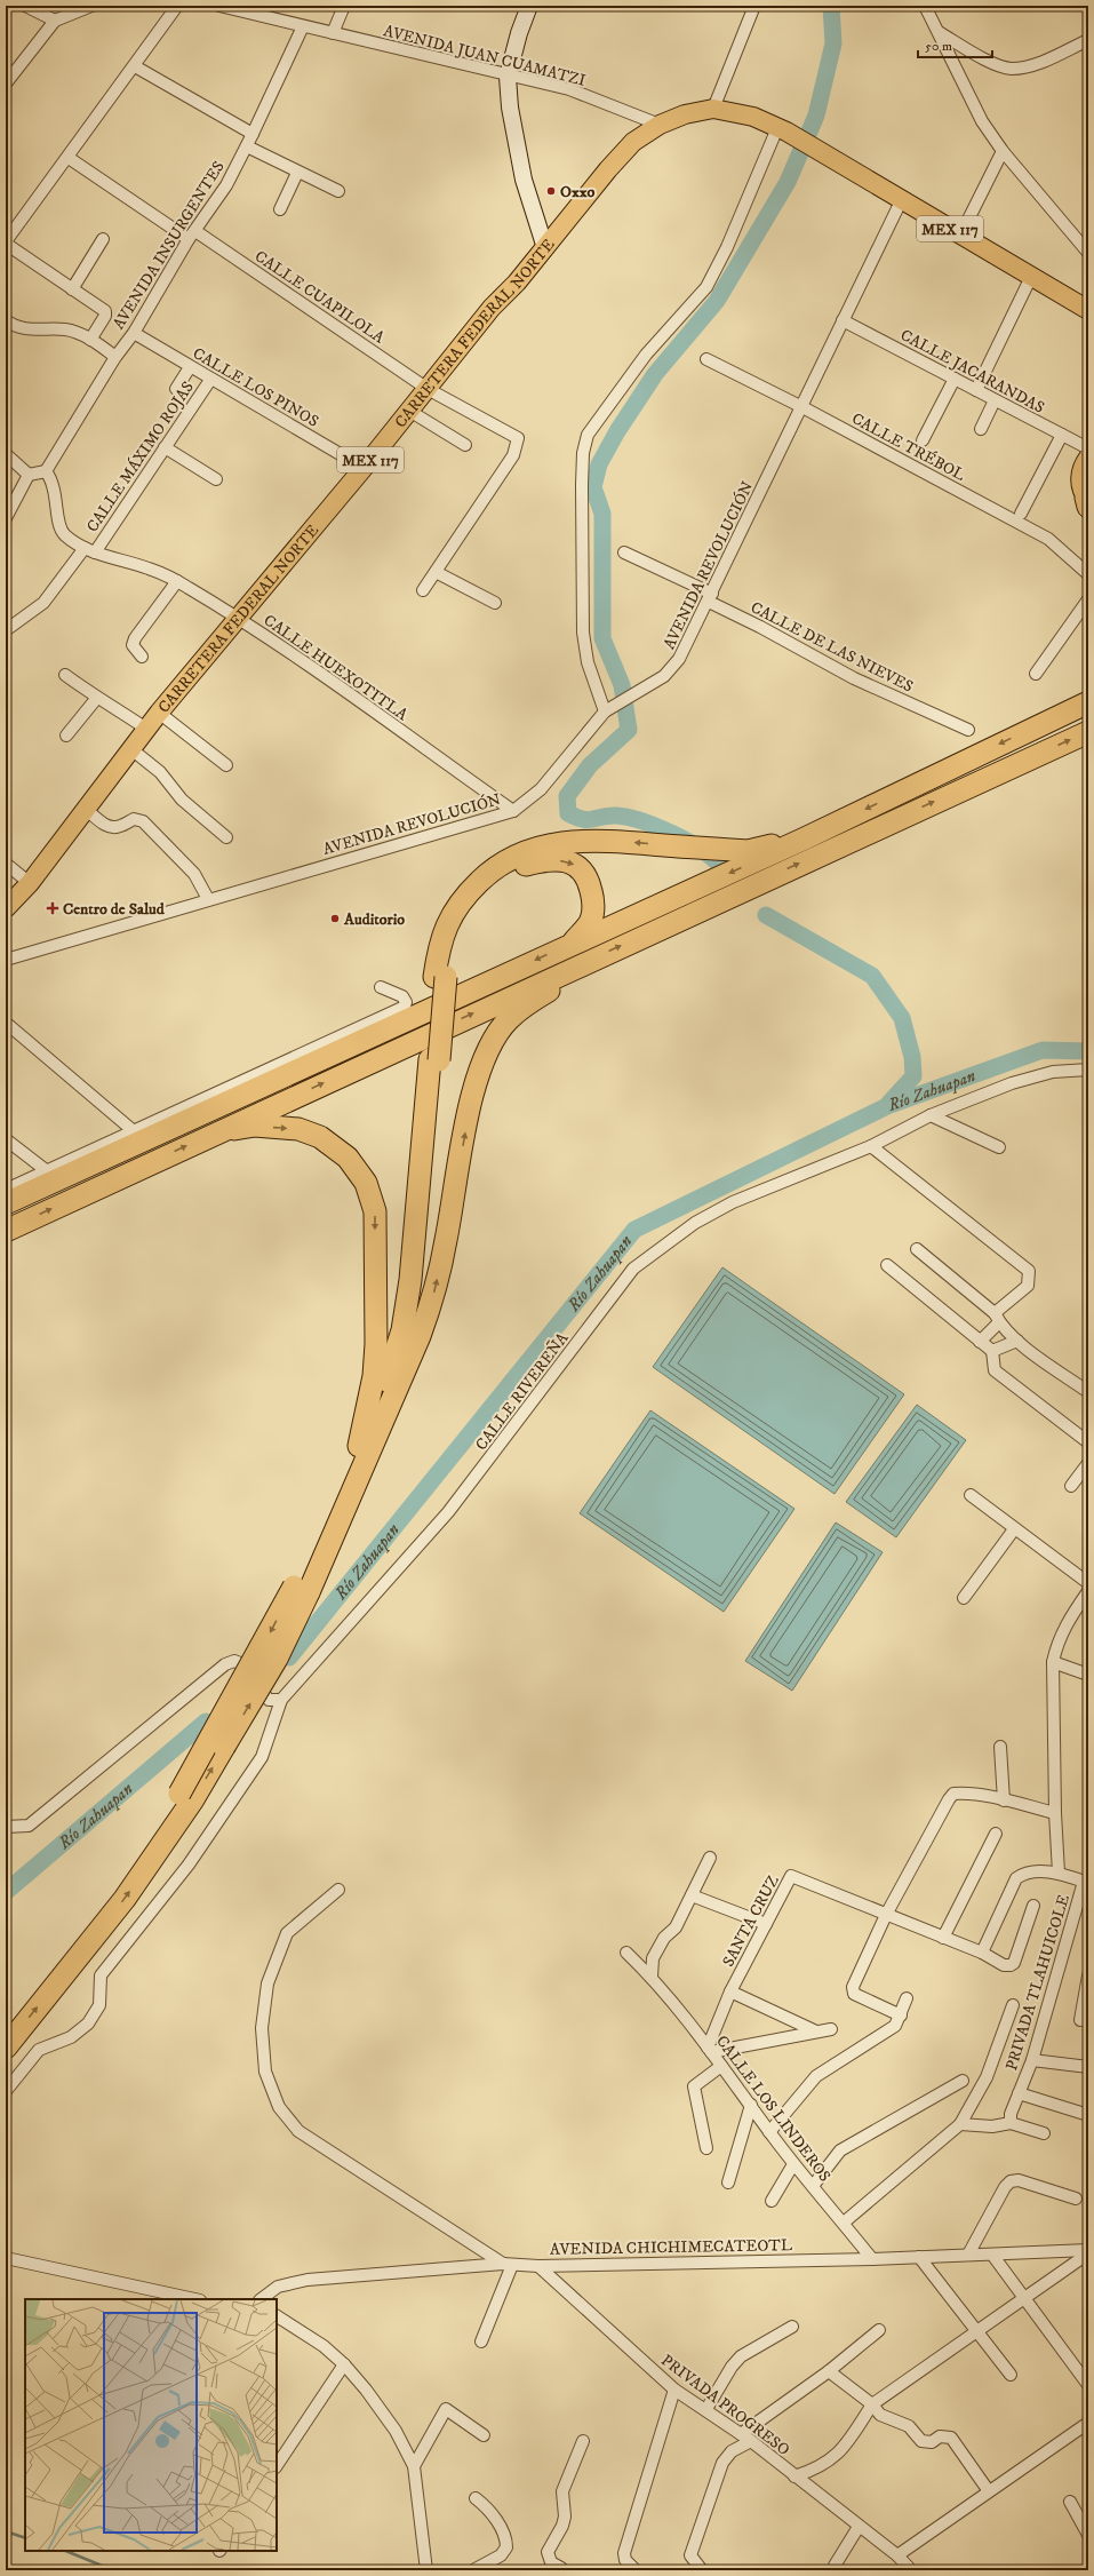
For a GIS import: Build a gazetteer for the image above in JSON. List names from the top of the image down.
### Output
{
  "streets": {
    "main road": ["MEX 117", "CARRETERA FEDERAL NORTE"],
    "street": [
      "AVENIDA JUAN CUAMATZI",
      "AVENIDA INSURGENTES",
      "CALLE CUAPILOLA",
      "CALLE JACARANDAS",
      "CALLE LOS PINOS",
      "CALLE TRÉBOL",
      "CALLE MÁXIMO ROJAS",
      "AVENIDA REVOLUCIÓN",
      "CALLE DE LAS NIEVES",
      "CALLE HUEXOTITLA",
      "CALLE RIVEREÑA",
      "SANTA CRUZ",
      "PRIVADA TLAHUICOLE",
      "CALLE LOS LINDEROS",
      "AVENIDA CHICHIMECATEOTL",
      "PRIVADA PROGRESO"
    ]
  },
  "crossings": [
    ["AVENIDA JUAN CUAMATZI", "AVENIDA INSURGENTES"],
    ["AVENIDA JUAN CUAMATZI", "CARRETERA FEDERAL NORTE"],
    ["MEX 117", "CARRETERA FEDERAL NORTE"],
    ["MEX 117", "AVENIDA REVOLUCIÓN"],
    ["AVENIDA INSURGENTES", "CALLE CUAPILOLA"],
    ["AVENIDA INSURGENTES", "CALLE LOS PINOS"],
    ["AVENIDA INSURGENTES", "CALLE HUEXOTITLA"],
    ["CALLE CUAPILOLA", "CARRETERA FEDERAL NORTE"],
    ["CARRETERA FEDERAL NORTE", "CALLE LOS PINOS"],
    ["CARRETERA FEDERAL NORTE", "CALLE HUEXOTITLA"],
    ["CALLE JACARANDAS", "AVENIDA REVOLUCIÓN"],
    ["CALLE LOS PINOS", "CALLE MÁXIMO ROJAS"],
    ["CALLE TRÉBOL", "AVENIDA REVOLUCIÓN"],
    ["CALLE MÁXIMO ROJAS", "CALLE HUEXOTITLA"],
    ["AVENIDA REVOLUCIÓN", "CALLE DE LAS NIEVES"],
    ["AVENIDA REVOLUCIÓN", "CALLE HUEXOTITLA"],
    ["SANTA CRUZ", "CALLE LOS LINDEROS"],
    ["CALLE LOS LINDEROS", "AVENIDA CHICHIMECATEOTL"],
    ["AVENIDA CHICHIMECATEOTL", "PRIVADA PROGRESO"]
  ],
  "water": ["Río Zahuapan"],
  "places": {
    "other": ["Oxxo", "Auditorio"],
    "health": ["Centro de Salud"]
  },
  "scale_bar": "50 m"
}
